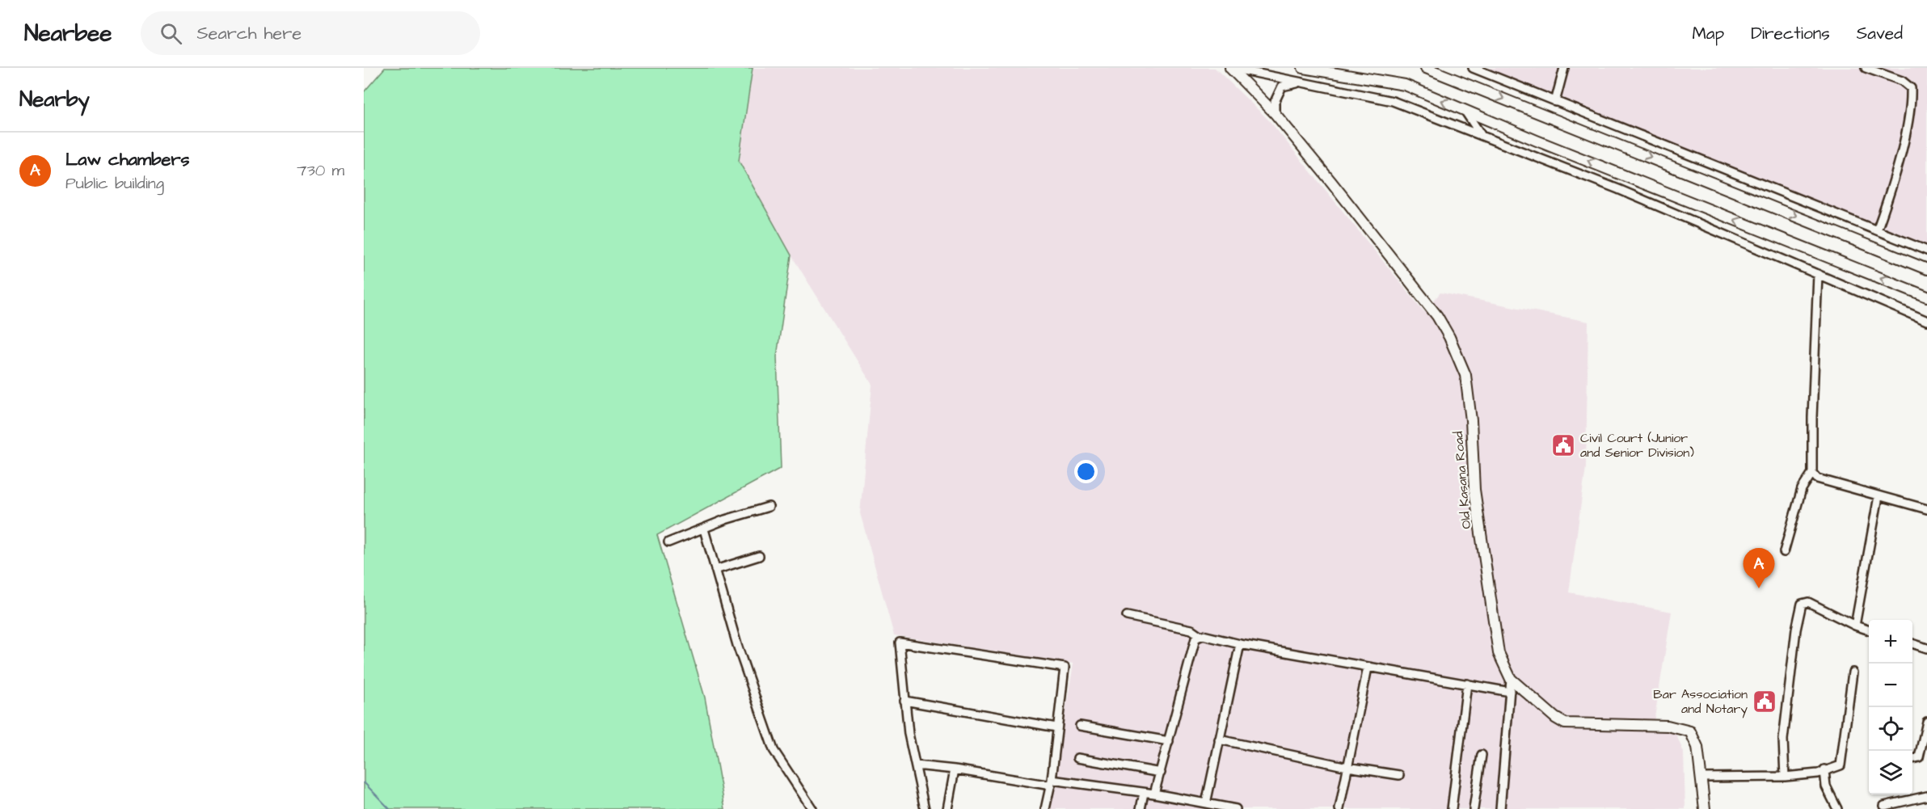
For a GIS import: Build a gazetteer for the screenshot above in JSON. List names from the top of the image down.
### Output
{
  "streets": {
    "main road": ["Old Kasana Road"]
  },
  "places": {
    "public building": ["Civil Court (Junior and Senior Division)", "Bar Association and Notary"]
  },
  "page": {
    "header": "Nearbee",
    "search": "Search here",
    "nav": ["Map", "Directions", "Saved"],
    "heading": "Nearby",
    "list": [
      {
        "mark": "A",
        "name": "Law chambers",
        "note": "Public building",
        "value": "730 m"
      }
    ],
    "pins": "A",
    "map_buttons": ["+", "−"]
  }
}
